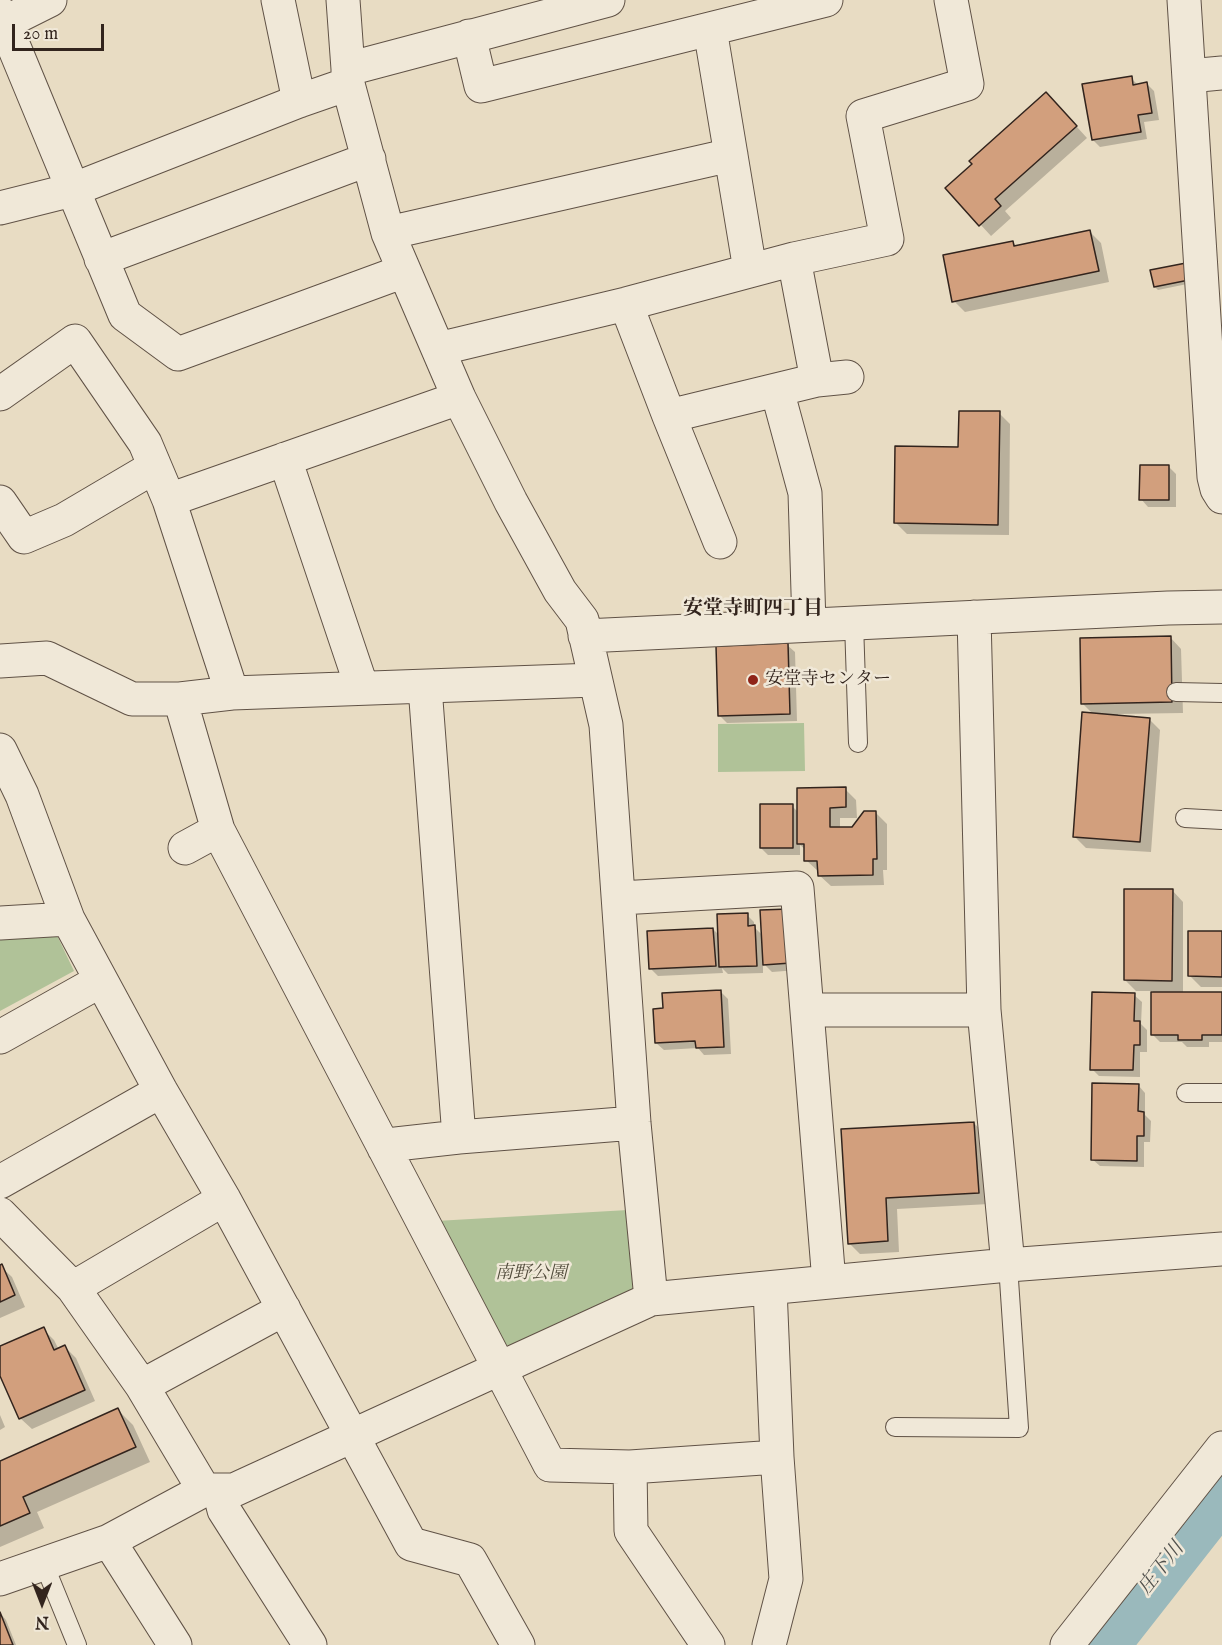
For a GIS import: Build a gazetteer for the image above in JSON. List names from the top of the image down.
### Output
{
  "districts": ["安堂寺町四丁目"],
  "water": ["庄下川"],
  "parks": ["南野公園"],
  "places": ["安堂寺センター"],
  "scale_bar": "20 m",
  "north": "bottom"
}
